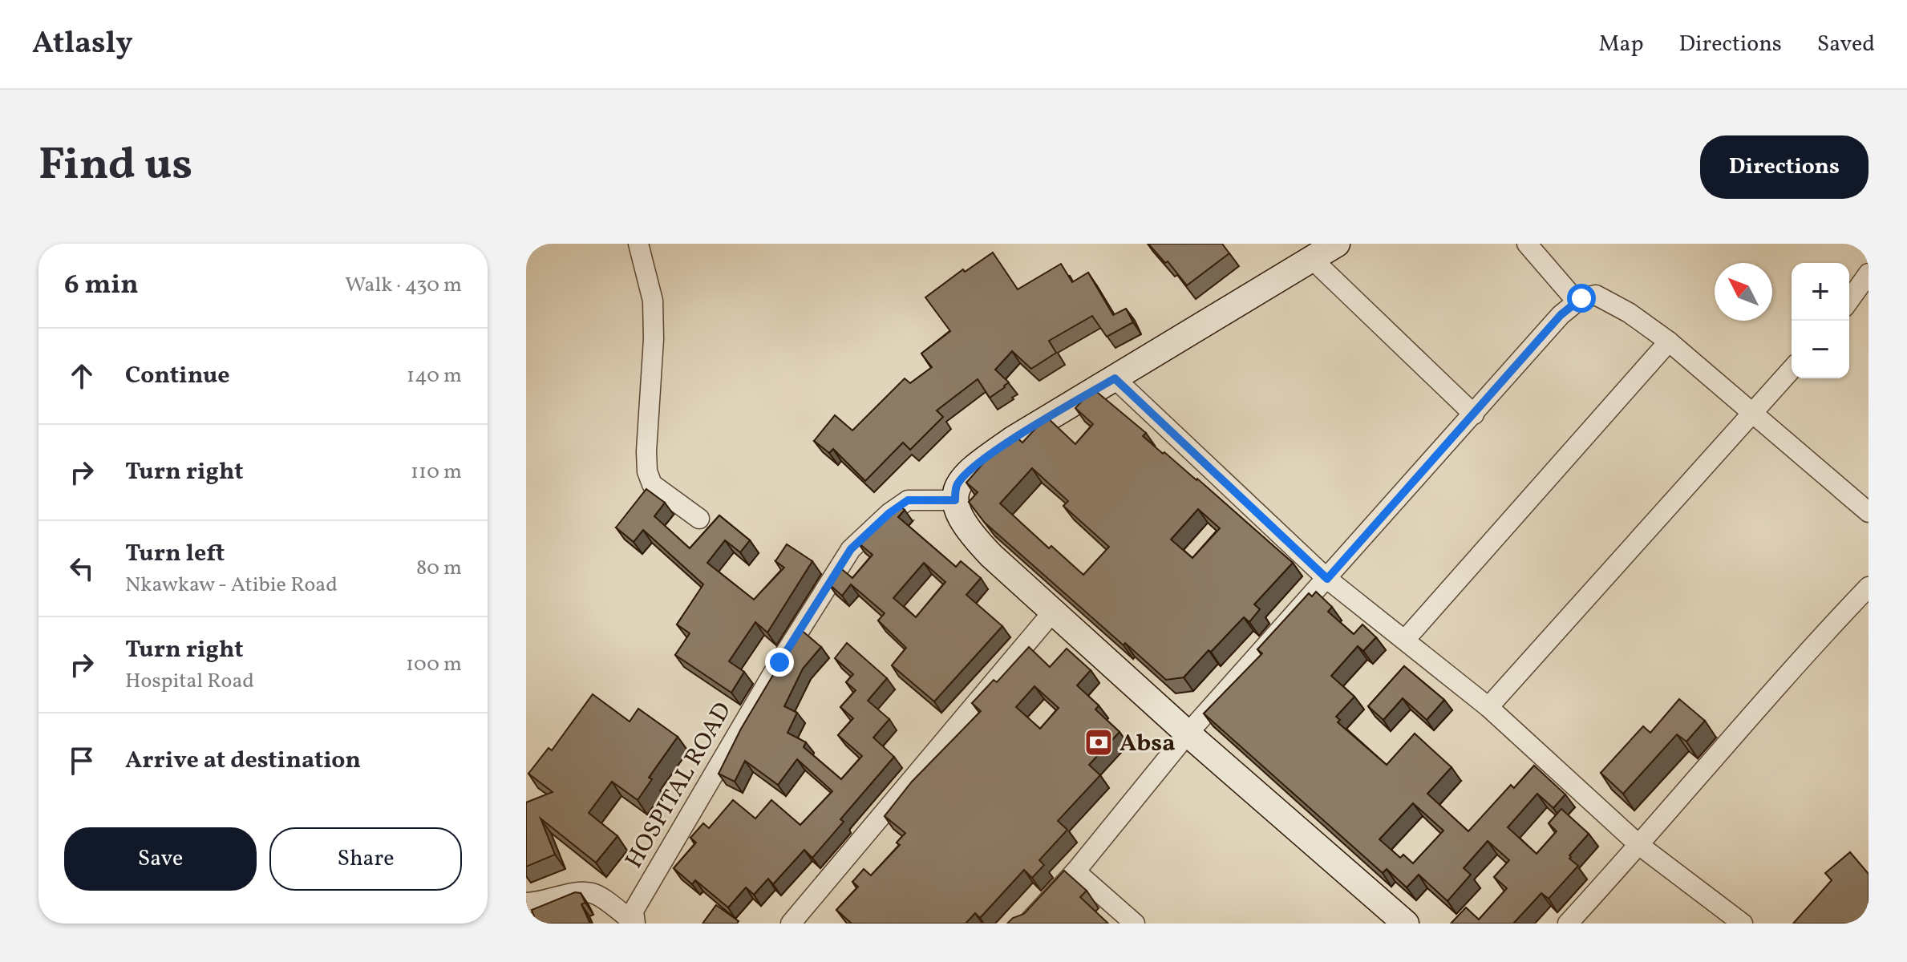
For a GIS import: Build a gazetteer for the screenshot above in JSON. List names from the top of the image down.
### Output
{
  "streets": {
    "street": ["HOSPITAL ROAD"]
  },
  "places": {
    "bank": ["Absa"]
  },
  "north": "top left",
  "page": {
    "header": "Atlasly",
    "nav": ["Map", "Directions", "Saved"],
    "title": "Find us",
    "buttons": [
      "Directions",
      ["Save", "Share"]
    ],
    "heading": ["6 min", "Walk · 430 m"],
    "map_buttons": ["+", "−"],
    "list": [
      ["Continue", "140 m"],
      ["Turn right", "110 m"],
      ["Turn left", "Nkawkaw - Atibie Road", "80 m"],
      ["Turn right", "Hospital Road", "100 m"],
      "Arrive at destination"
    ]
  }
}
